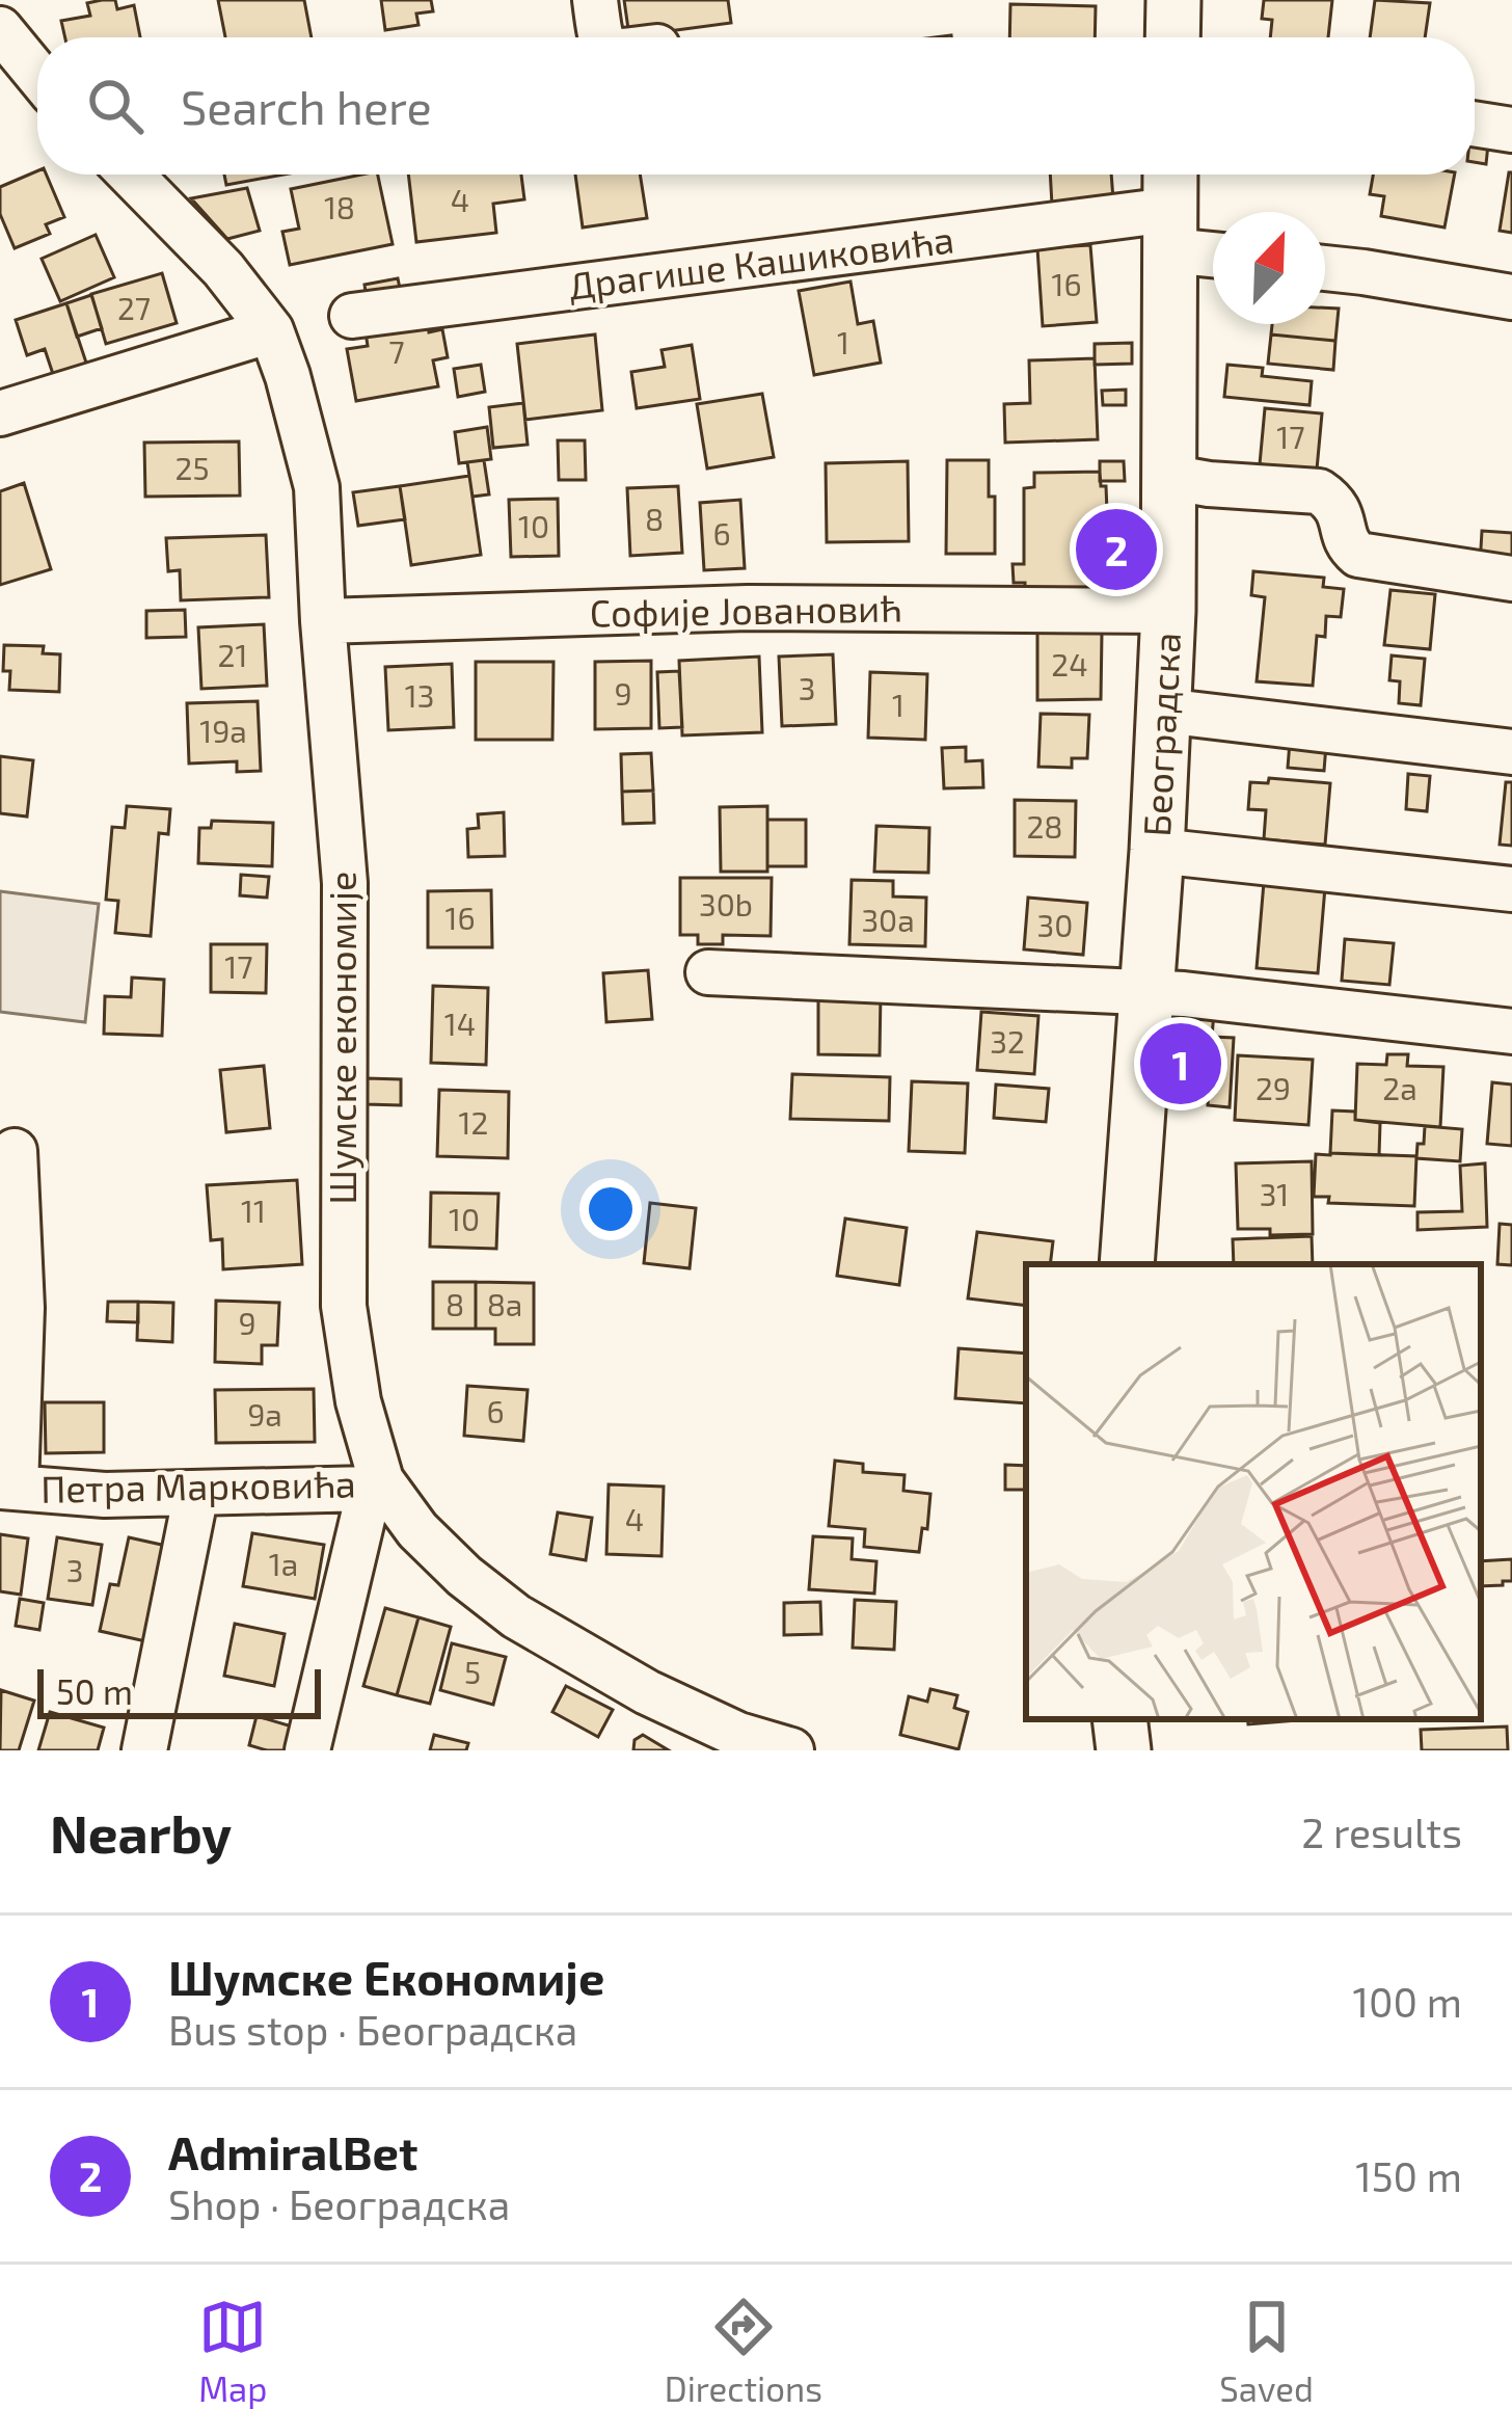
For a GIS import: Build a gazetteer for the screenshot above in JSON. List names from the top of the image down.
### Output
{
  "streets": {
    "main road": ["Београдска"],
    "street": [
      "Драгише Кашиковића",
      "Софије Јовановић",
      "Шумске економије",
      "Петра Марковића"
    ]
  },
  "crossings": [
    ["Драгише Кашиковића", "Београдска"],
    ["Софије Јовановић", "Београдска"],
    ["Софије Јовановић", "Шумске економије"],
    ["Шумске економије", "Петра Марковића"]
  ],
  "house_numbers": [
    "4",
    "18",
    "16",
    "27",
    "1",
    "7",
    "17",
    "25",
    "8",
    "10",
    "6",
    "21",
    "24",
    "3",
    "9",
    "13",
    "1",
    "19a",
    "28",
    "30b",
    "16",
    "30a",
    "30",
    "17",
    "14",
    "32",
    "29",
    "2a",
    "12",
    "31",
    "11",
    "10",
    "8",
    "8a",
    "9",
    "6",
    "9a",
    "4",
    "1a",
    "3",
    "5"
  ],
  "scale_bar": "50 m",
  "north": "top right",
  "page": {
    "search": "Search here",
    "pins": ["2", "1"],
    "scale": "50 m",
    "heading": ["Nearby", "2 results"],
    "list": [
      {
        "mark": "1",
        "name": "Шумске Економије",
        "note": "Bus stop · Београдска",
        "value": "100 m"
      },
      {
        "mark": "2",
        "name": "AdmiralBet",
        "note": "Shop · Београдска",
        "value": "150 m"
      }
    ],
    "nav": ["Map", "Directions", "Saved"]
  }
}
